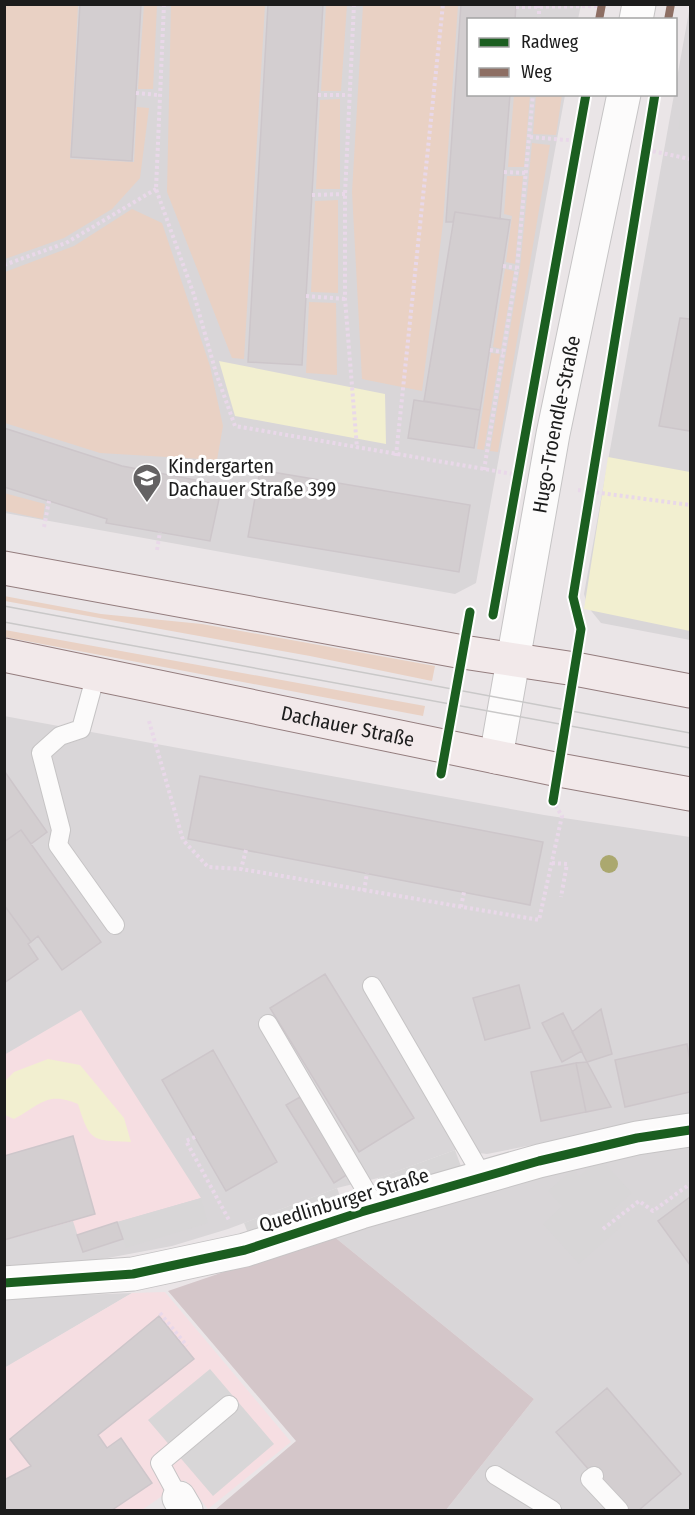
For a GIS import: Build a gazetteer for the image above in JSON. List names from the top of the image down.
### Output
{
  "streets": {
    "main road": ["Dachauer Straße"],
    "street": ["Hugo-Troendle-Straße", "Quedlinburger Straße"]
  },
  "crossings": [
    ["Hugo-Troendle-Straße", "Dachauer Straße"]
  ],
  "places": {
    "school or university": ["Kindergarten Dachauer Straße 399"]
  },
  "legend": ["Radweg", "Weg"]
}
